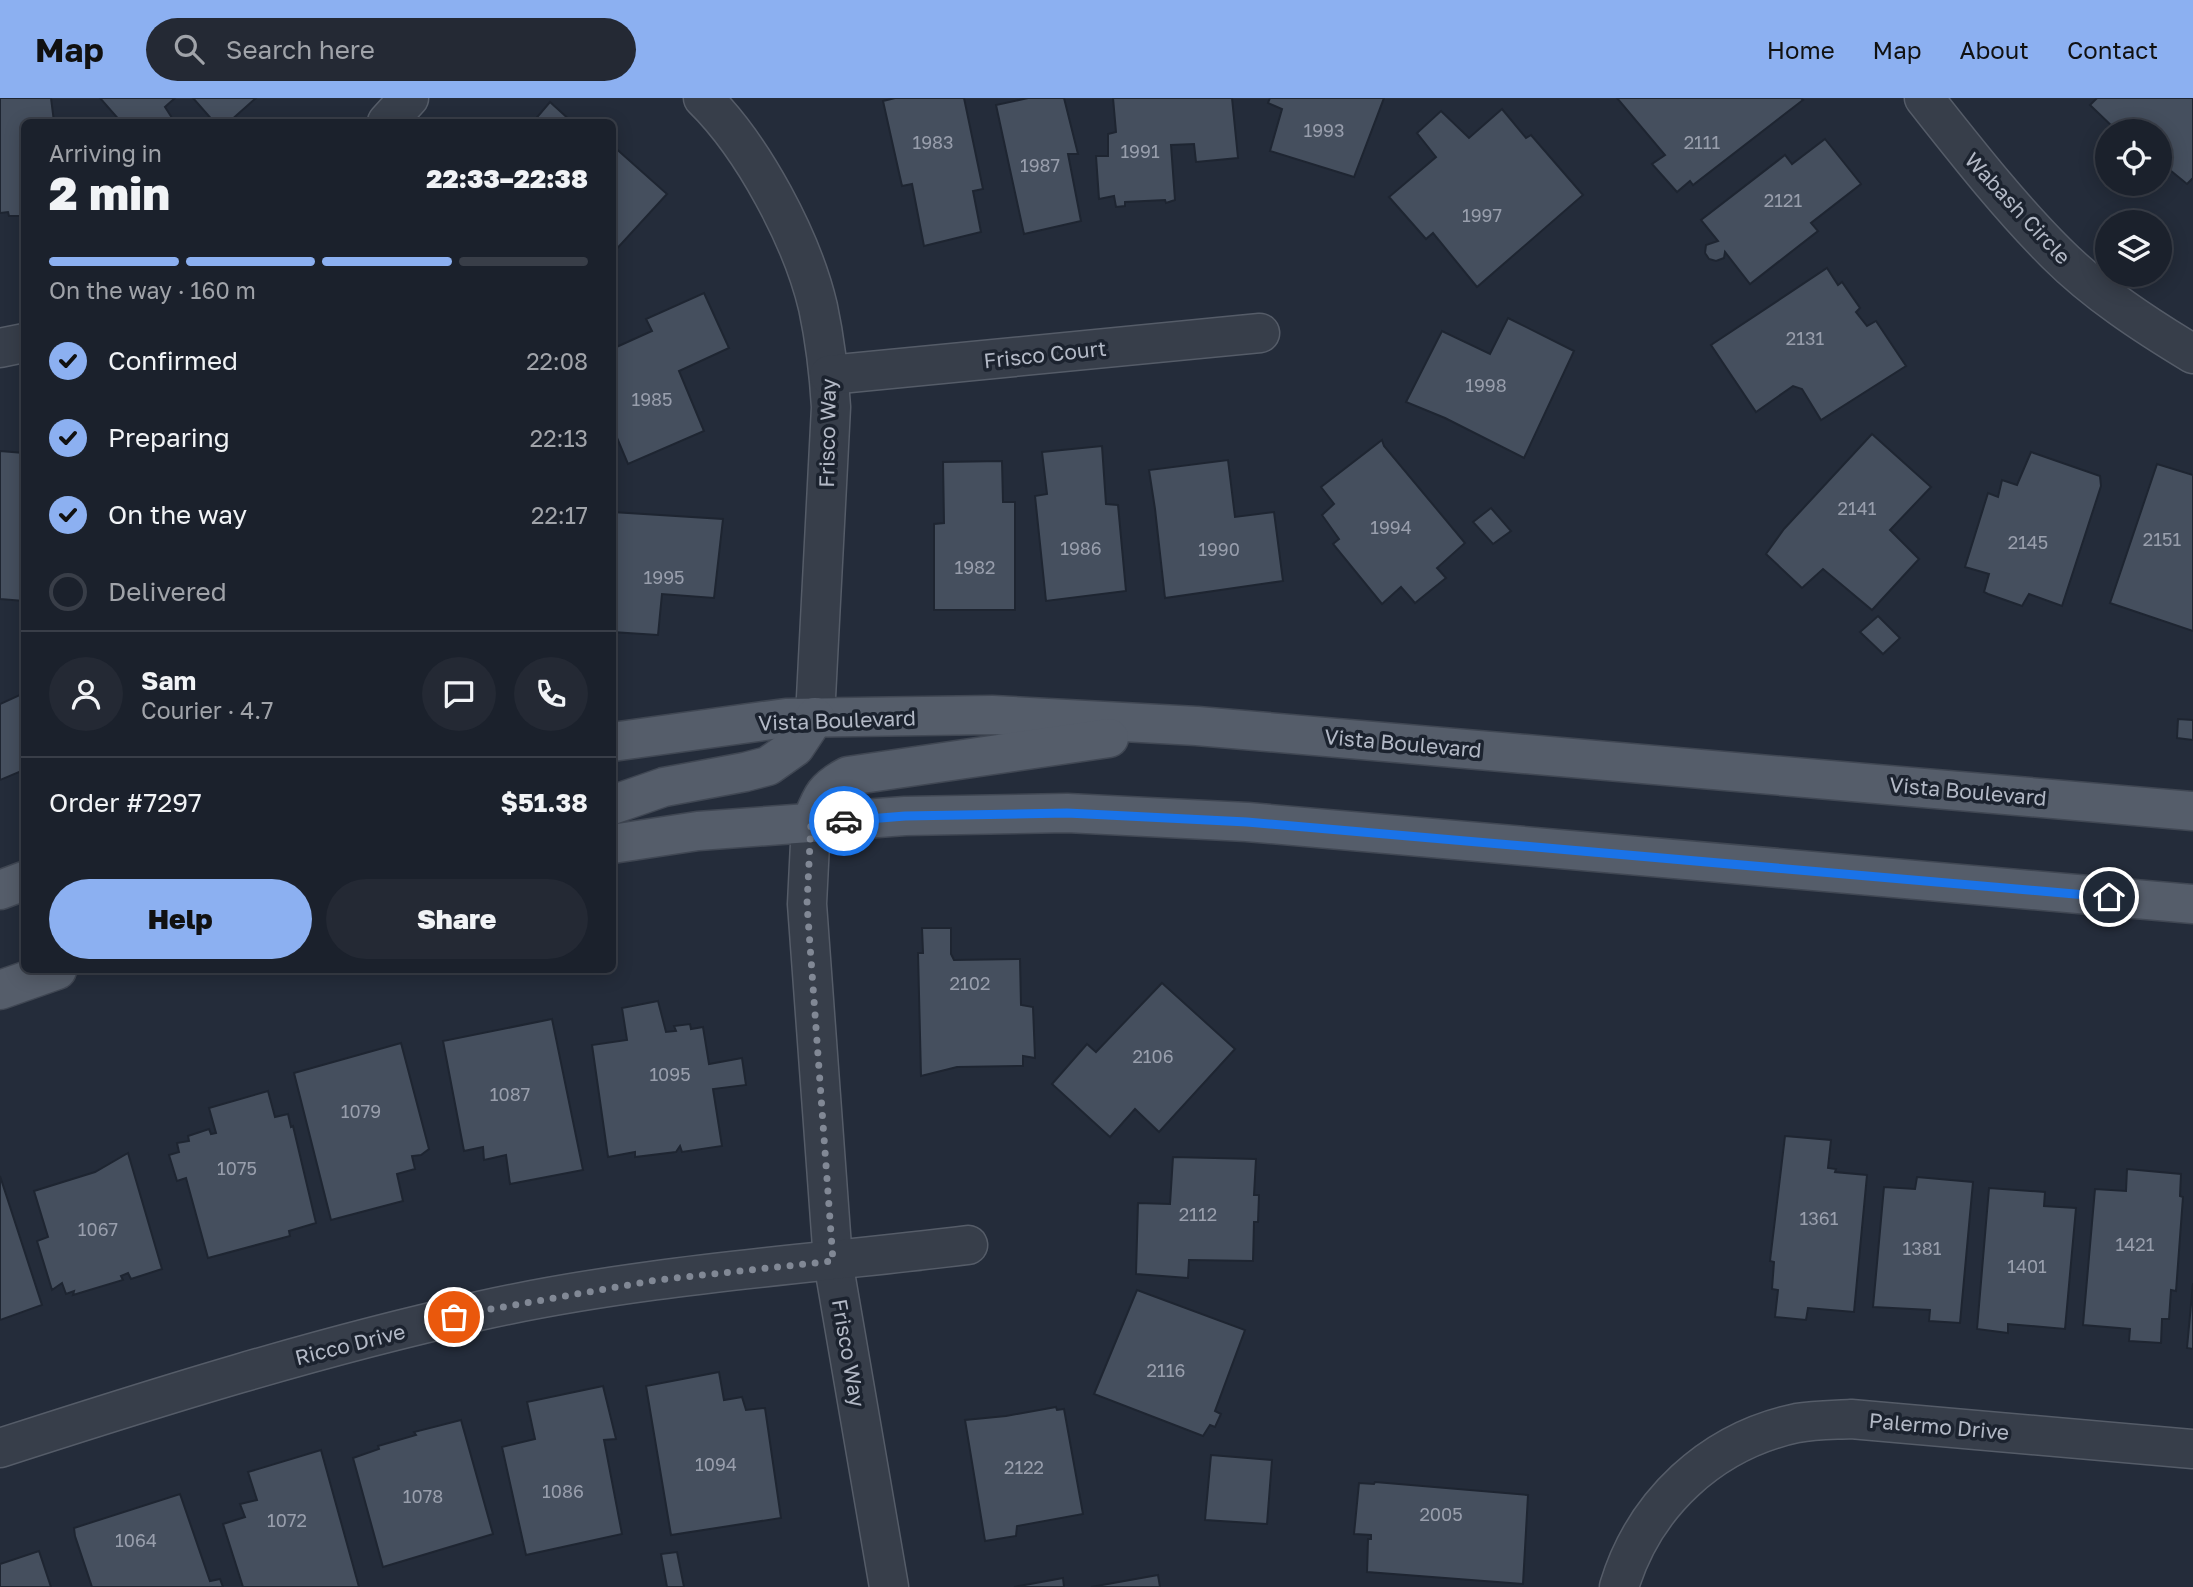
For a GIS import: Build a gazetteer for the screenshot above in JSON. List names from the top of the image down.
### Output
{
  "streets": {
    "main road": ["Vista Boulevard"],
    "street": [
      "Wabash Circle",
      "Frisco Court",
      "Frisco Way",
      "Ricco Drive",
      "Palermo Drive"
    ]
  },
  "crossings": [
    ["Frisco Court", "Frisco Way"],
    ["Frisco Way", "Vista Boulevard"],
    ["Frisco Way", "Ricco Drive"]
  ],
  "house_numbers": [
    "1993",
    "1983",
    "2111",
    "1991",
    "1987",
    "2121",
    "1997",
    "2131",
    "1998",
    "1985",
    "2141",
    "1994",
    "2151",
    "2145",
    "1986",
    "1990",
    "1982",
    "1995",
    "2102",
    "2106",
    "1095",
    "1087",
    "1079",
    "1075",
    "2112",
    "1361",
    "1067",
    "1421",
    "1381",
    "1401",
    "2116",
    "1094",
    "2122",
    "1086",
    "1078",
    "2005",
    "1072",
    "1064"
  ],
  "page": {
    "header": "Map",
    "search": "Search here",
    "nav": [
      "Home",
      "Map",
      "About",
      "Contact"
    ],
    "heading": ["2 min", "Arriving in", "22:33–22:38"],
    "panel": [
      "Sam",
      "Courier · 4.7",
      "Order #7297",
      "$51.38"
    ],
    "bar": "On the way · 160 m",
    "list": [
      ["Confirmed", "22:08"],
      ["Preparing", "22:13"],
      ["On the way", "22:17"],
      "Delivered"
    ],
    "buttons": ["Help", "Share"]
  }
}
